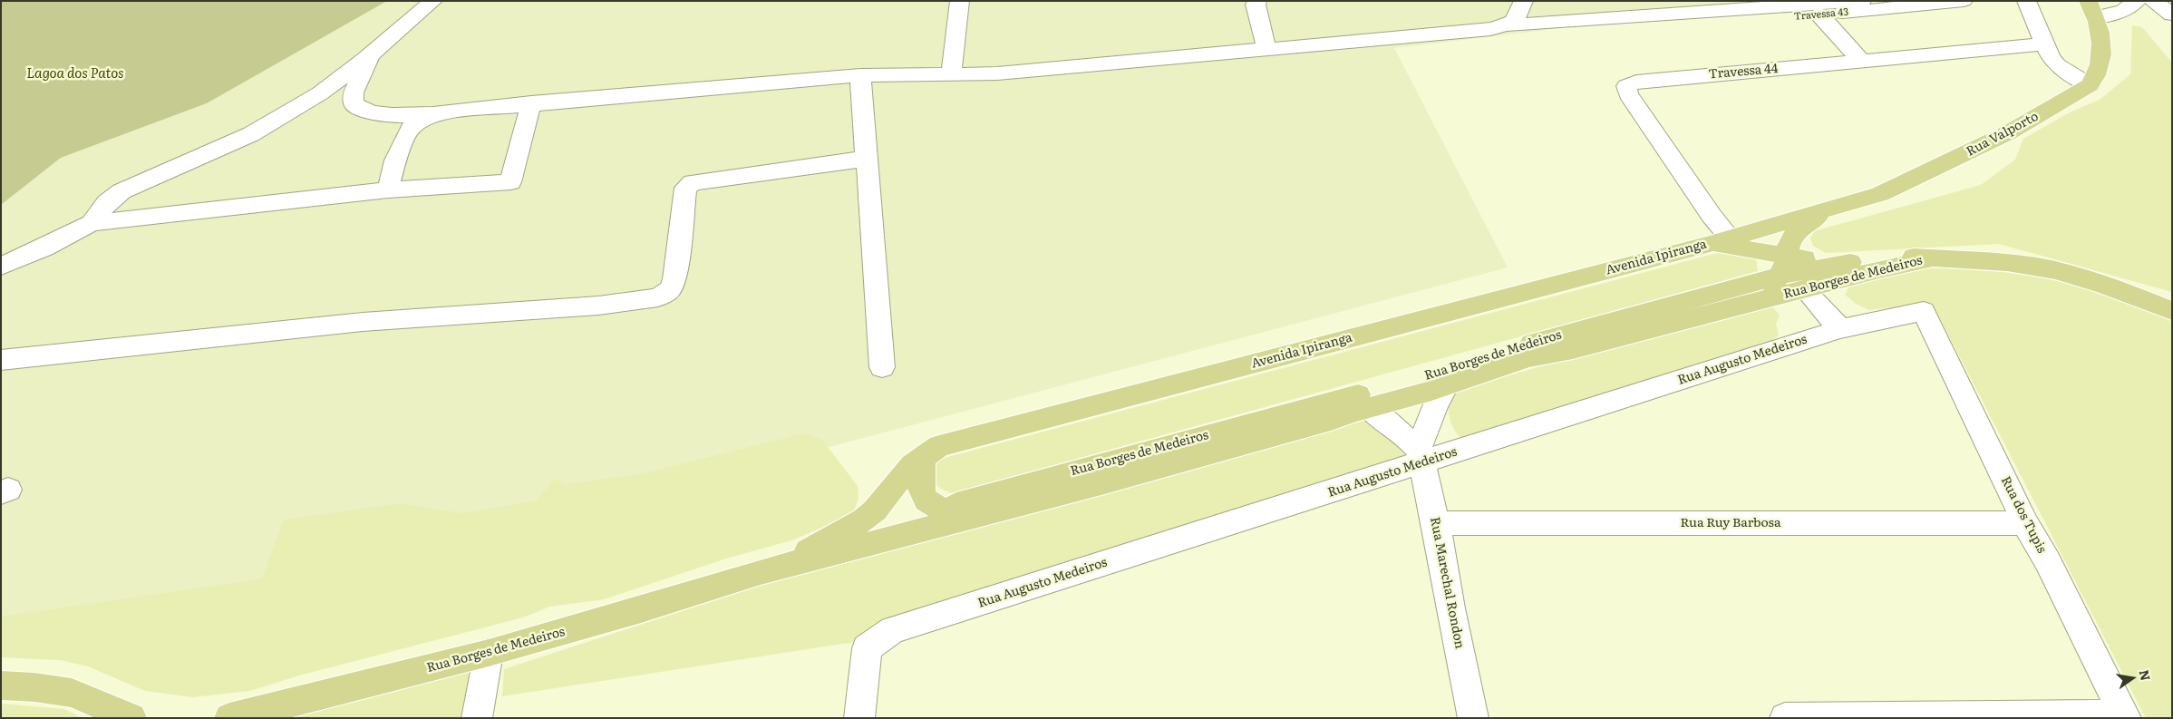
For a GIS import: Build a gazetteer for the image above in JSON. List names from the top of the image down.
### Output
{
  "streets": {
    "main road": ["Rua Valporto", "Avenida Ipiranga", "Rua Borges de Medeiros"],
    "street": [
      "Travessa 43",
      "Travessa 44",
      "Rua Augusto Medeiros",
      "Rua dos Tupis",
      "Rua Ruy Barbosa",
      "Rua Marechal Rondon"
    ]
  },
  "crossings": [
    ["Travessa 44", "Avenida Ipiranga"],
    ["Rua Valporto", "Avenida Ipiranga"],
    ["Avenida Ipiranga", "Rua Borges de Medeiros"],
    ["Rua Augusto Medeiros", "Rua dos Tupis"],
    ["Rua Augusto Medeiros", "Rua Marechal Rondon"],
    ["Rua dos Tupis", "Rua Ruy Barbosa"],
    ["Rua Ruy Barbosa", "Rua Marechal Rondon"]
  ],
  "water": ["Lagoa dos Patos"],
  "north": "right"
}
